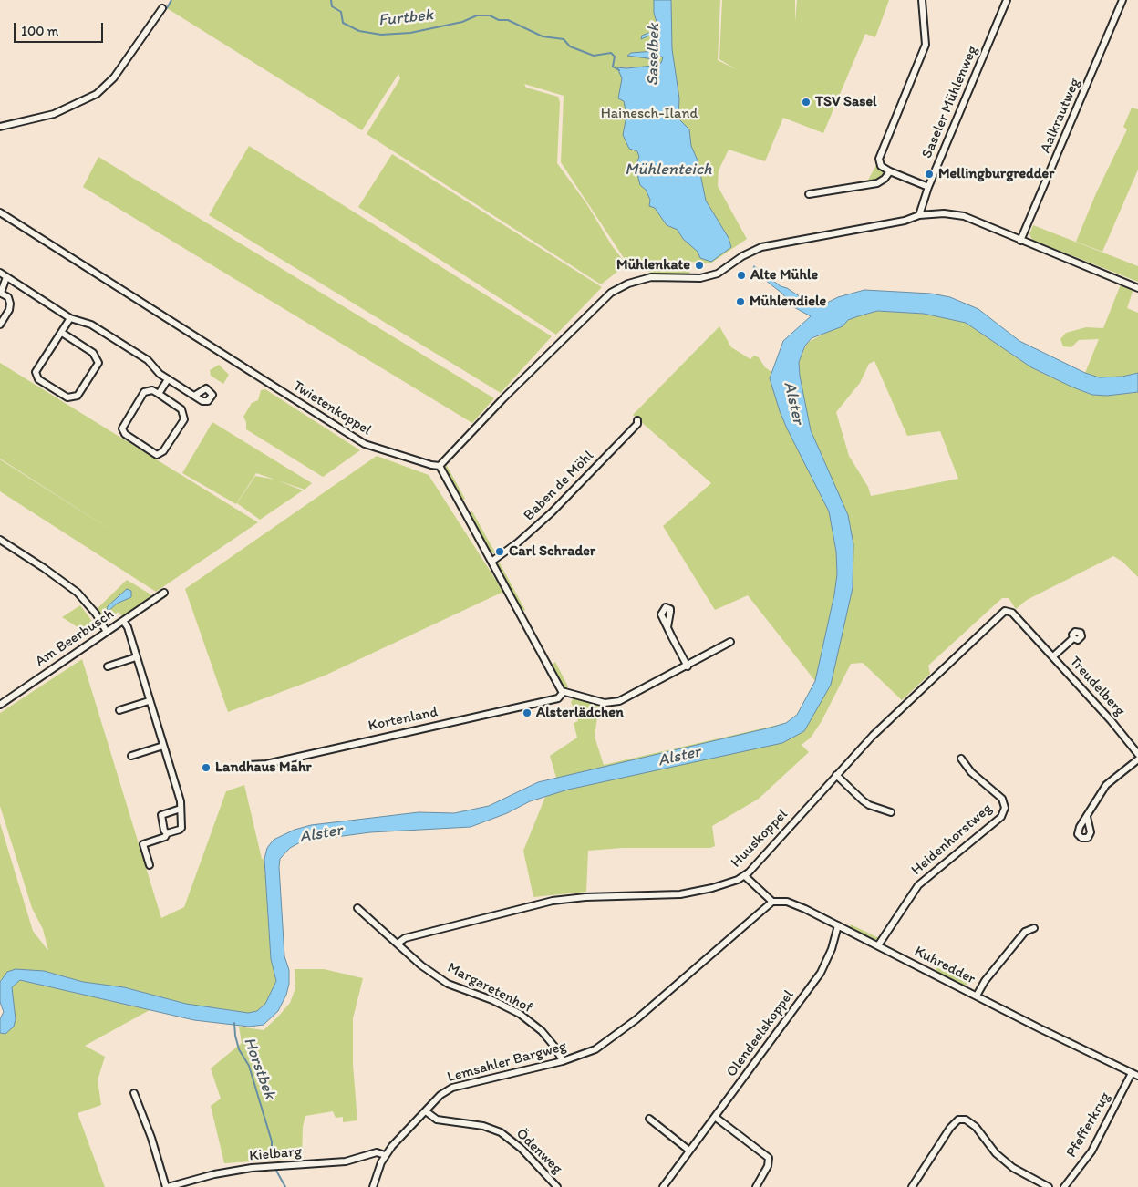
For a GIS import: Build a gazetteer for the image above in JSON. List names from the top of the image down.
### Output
{
  "streets": {
    "street": [
      "Saseler Mühlenweg",
      "Aalkrautweg",
      "Twietenkoppel",
      "Baben de Möhl",
      "Am Beerbusch",
      "Treudelberg",
      "Kortenland",
      "Huuskoppel",
      "Heidenhorstweg",
      "Kuhredder",
      "Margaretenhof",
      "Olendeelskoppel",
      "Lemsahler Bargweg",
      "Pfefferkrug",
      "Ödenweg",
      "Kielbarg"
    ]
  },
  "crossings": [
    ["Treudelberg", "Huuskoppel"],
    ["Huuskoppel", "Kuhredder"],
    ["Huuskoppel", "Margaretenhof"],
    ["Heidenhorstweg", "Kuhredder"],
    ["Kuhredder", "Olendeelskoppel"],
    ["Kuhredder", "Lemsahler Bargweg"],
    ["Kuhredder", "Pfefferkrug"],
    ["Margaretenhof", "Lemsahler Bargweg"],
    ["Lemsahler Bargweg", "Ödenweg"],
    ["Lemsahler Bargweg", "Kielbarg"]
  ],
  "water": [
    "Furtbek",
    "Saselbek",
    "Mühlenteich",
    "Alster",
    "Horstbek"
  ],
  "parks": ["Hainesch-Iland"],
  "places": [
    "TSV Sasel",
    "Mellingburgredder",
    "Mühlenkate",
    "Alte Mühle",
    "Mühlendiele",
    "Carl Schrader",
    "Alsterlädchen",
    "Landhaus Mahr"
  ],
  "scale_bar": "100 m"
}
